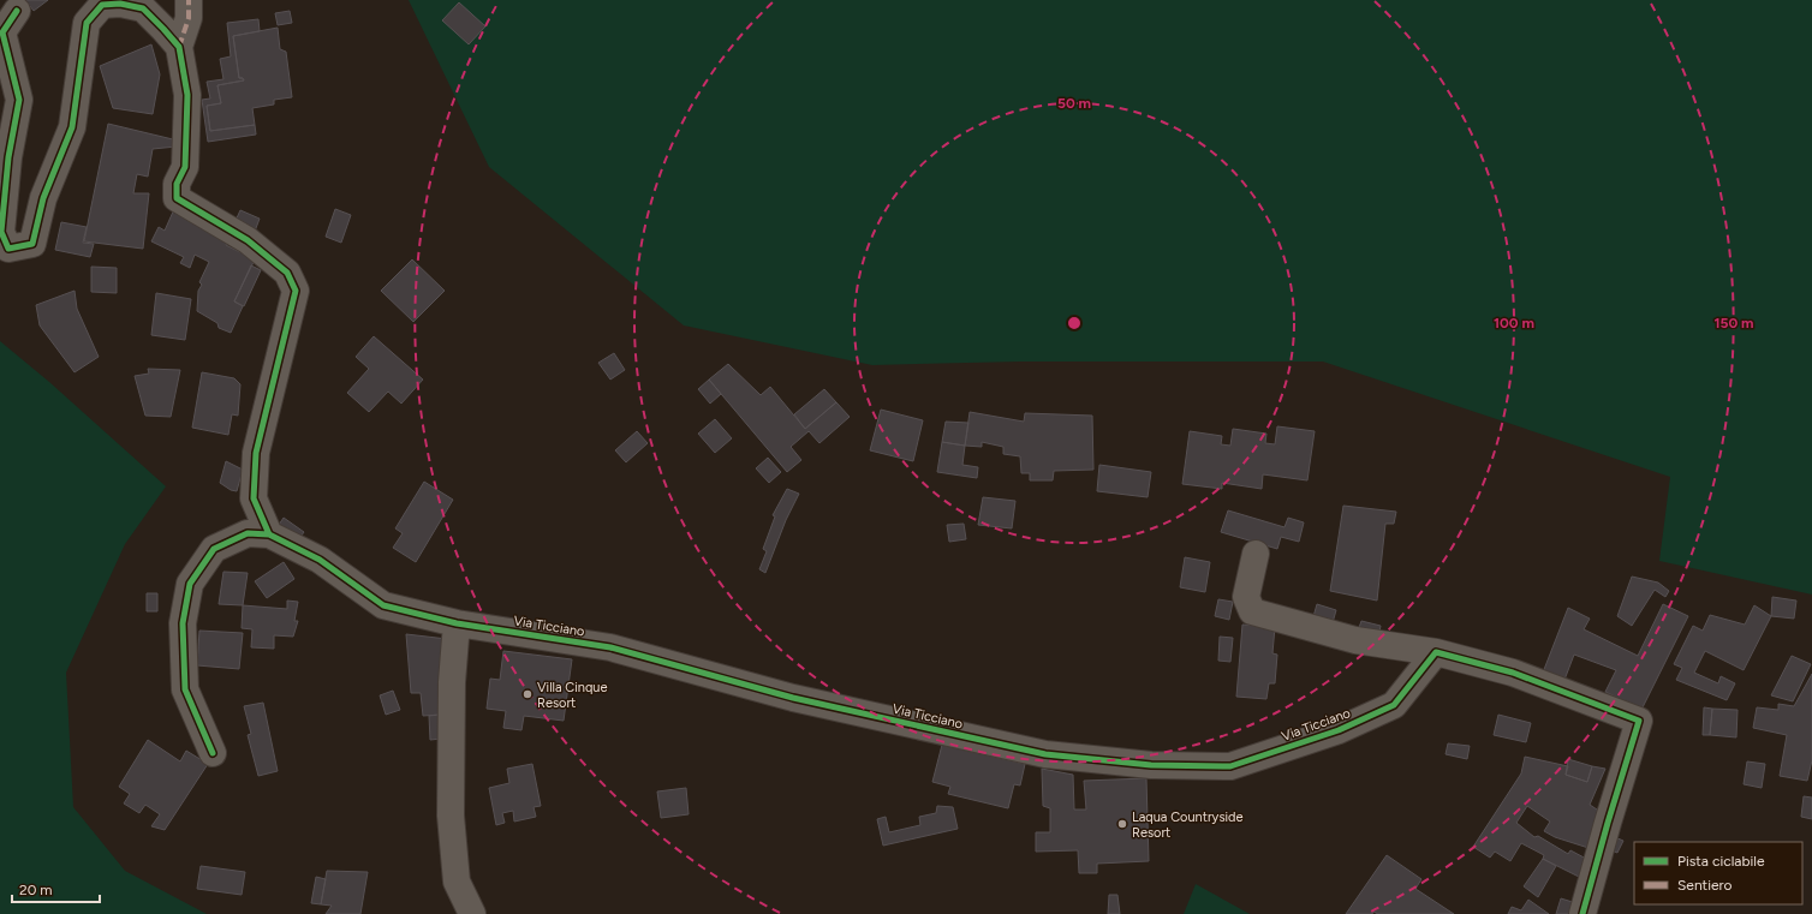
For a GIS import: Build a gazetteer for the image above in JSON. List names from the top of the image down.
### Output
{
  "streets": {
    "street": ["Via Ticciano"]
  },
  "places": ["Villa Cinque Resort", "Laqua Countryside Resort"],
  "legend": ["Pista ciclabile", "Sentiero"],
  "scale_bar": "20 m",
  "rings": ["50 m", "100 m", "150 m"]
}
